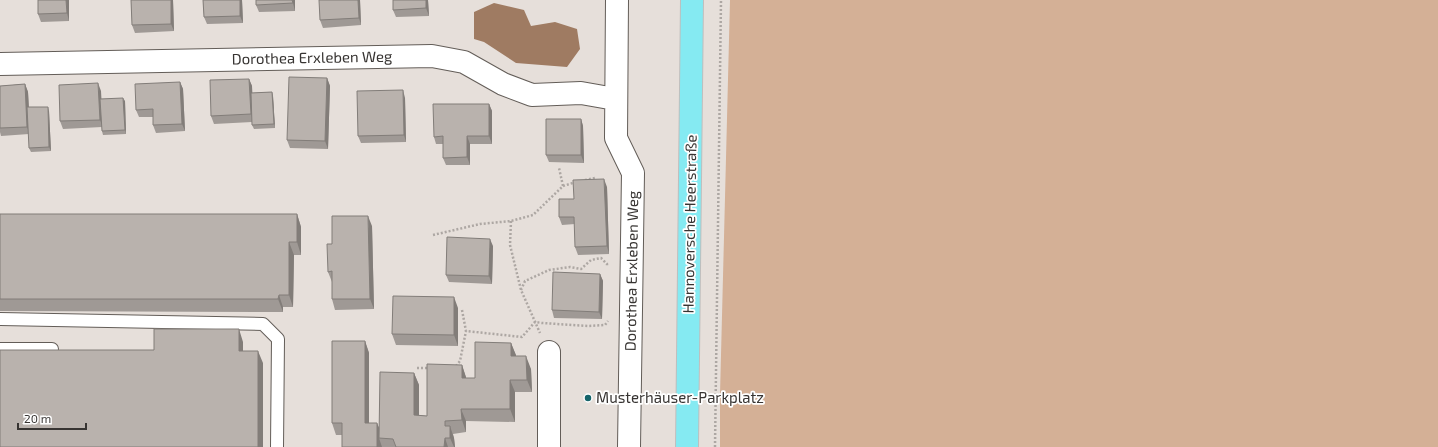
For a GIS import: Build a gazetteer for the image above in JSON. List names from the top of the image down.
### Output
{
  "streets": {
    "main road": ["Hannoversche Heerstraße"],
    "street": ["Dorothea Erxleben Weg"]
  },
  "places": ["Musterhäuser-Parkplatz"],
  "scale_bar": "20 m"
}
